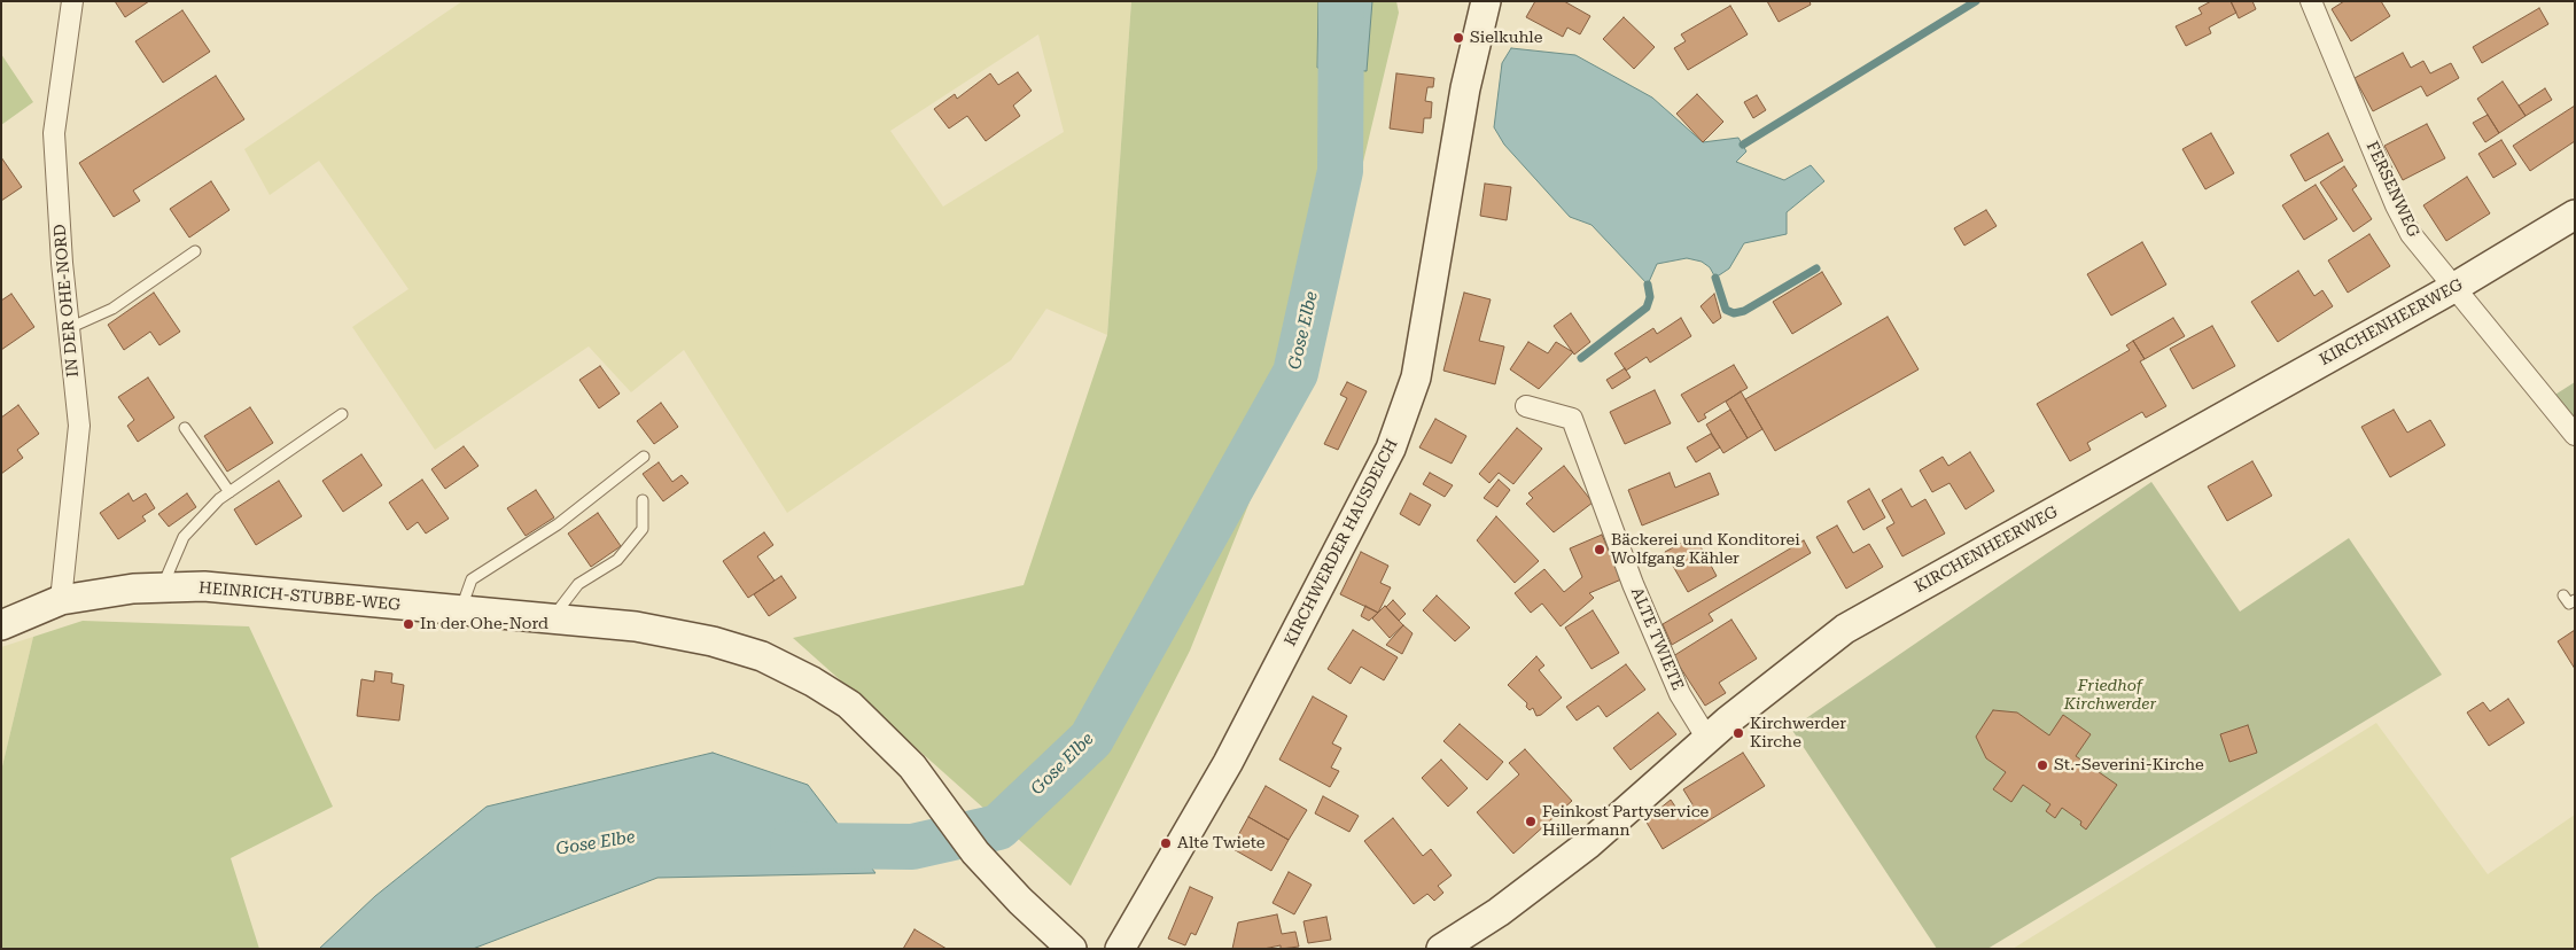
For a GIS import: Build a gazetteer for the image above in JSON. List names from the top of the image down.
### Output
{
  "streets": {
    "main road": ["KIRCHENHEERWEG", "KIRCHWERDER HAUSDEICH", "HEINRICH-STUBBE-WEG"],
    "street": ["FERSENWEG", "IN DER OHE-NORD", "ALTE TWIETE"]
  },
  "crossings": [
    ["FERSENWEG", "KIRCHENHEERWEG"],
    ["IN DER OHE-NORD", "HEINRICH-STUBBE-WEG"],
    ["KIRCHENHEERWEG", "ALTE TWIETE"]
  ],
  "water": ["Gose Elbe"],
  "parks": ["Friedhof Kirchwerder"],
  "places": [
    "Sielkuhle",
    "Bäckerei und Konditorei Wolfgang Kähler",
    "In der Ohe-Nord",
    "Kirchwerder Kirche",
    "St.-Severini-Kirche",
    "Feinkost Partyservice Hillermann",
    "Alte Twiete"
  ]
}
